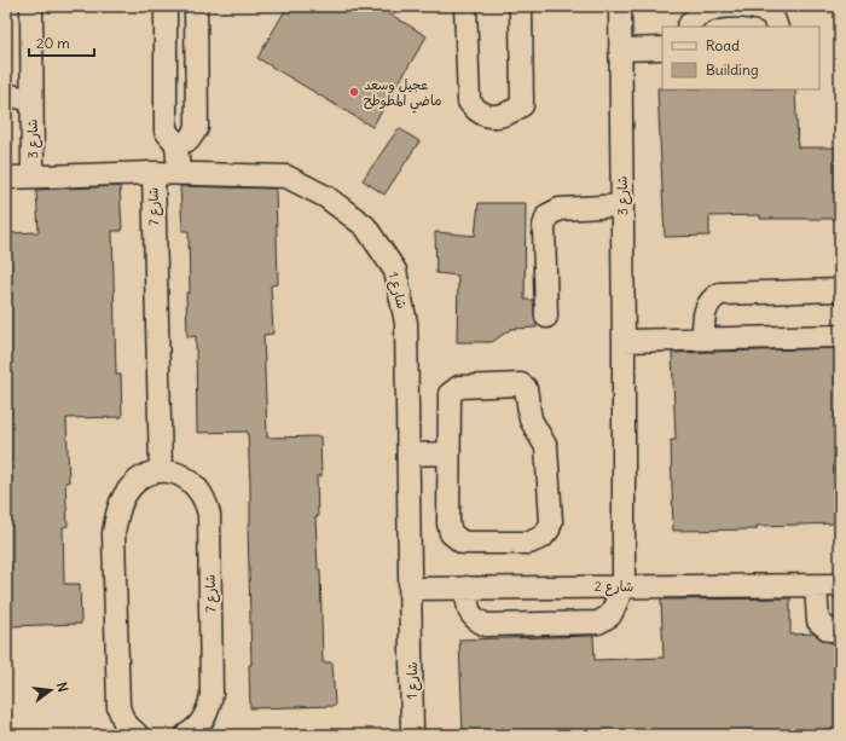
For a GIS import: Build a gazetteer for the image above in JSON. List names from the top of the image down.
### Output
{
  "streets": {
    "street": [
      "شارع 3",
      "شارع 7",
      "شارع 1",
      "شارع 2"
    ]
  },
  "crossings": [
    ["شارع 3", "شارع 1"],
    ["شارع 3", "شارع 2"],
    ["شارع 7", "شارع 1"],
    ["شارع 1", "شارع 2"]
  ],
  "places": ["عجيل وسعد ماضي المطوطح"],
  "legend": ["Road", "Building"],
  "scale_bar": "20 m",
  "north": "right"
}
